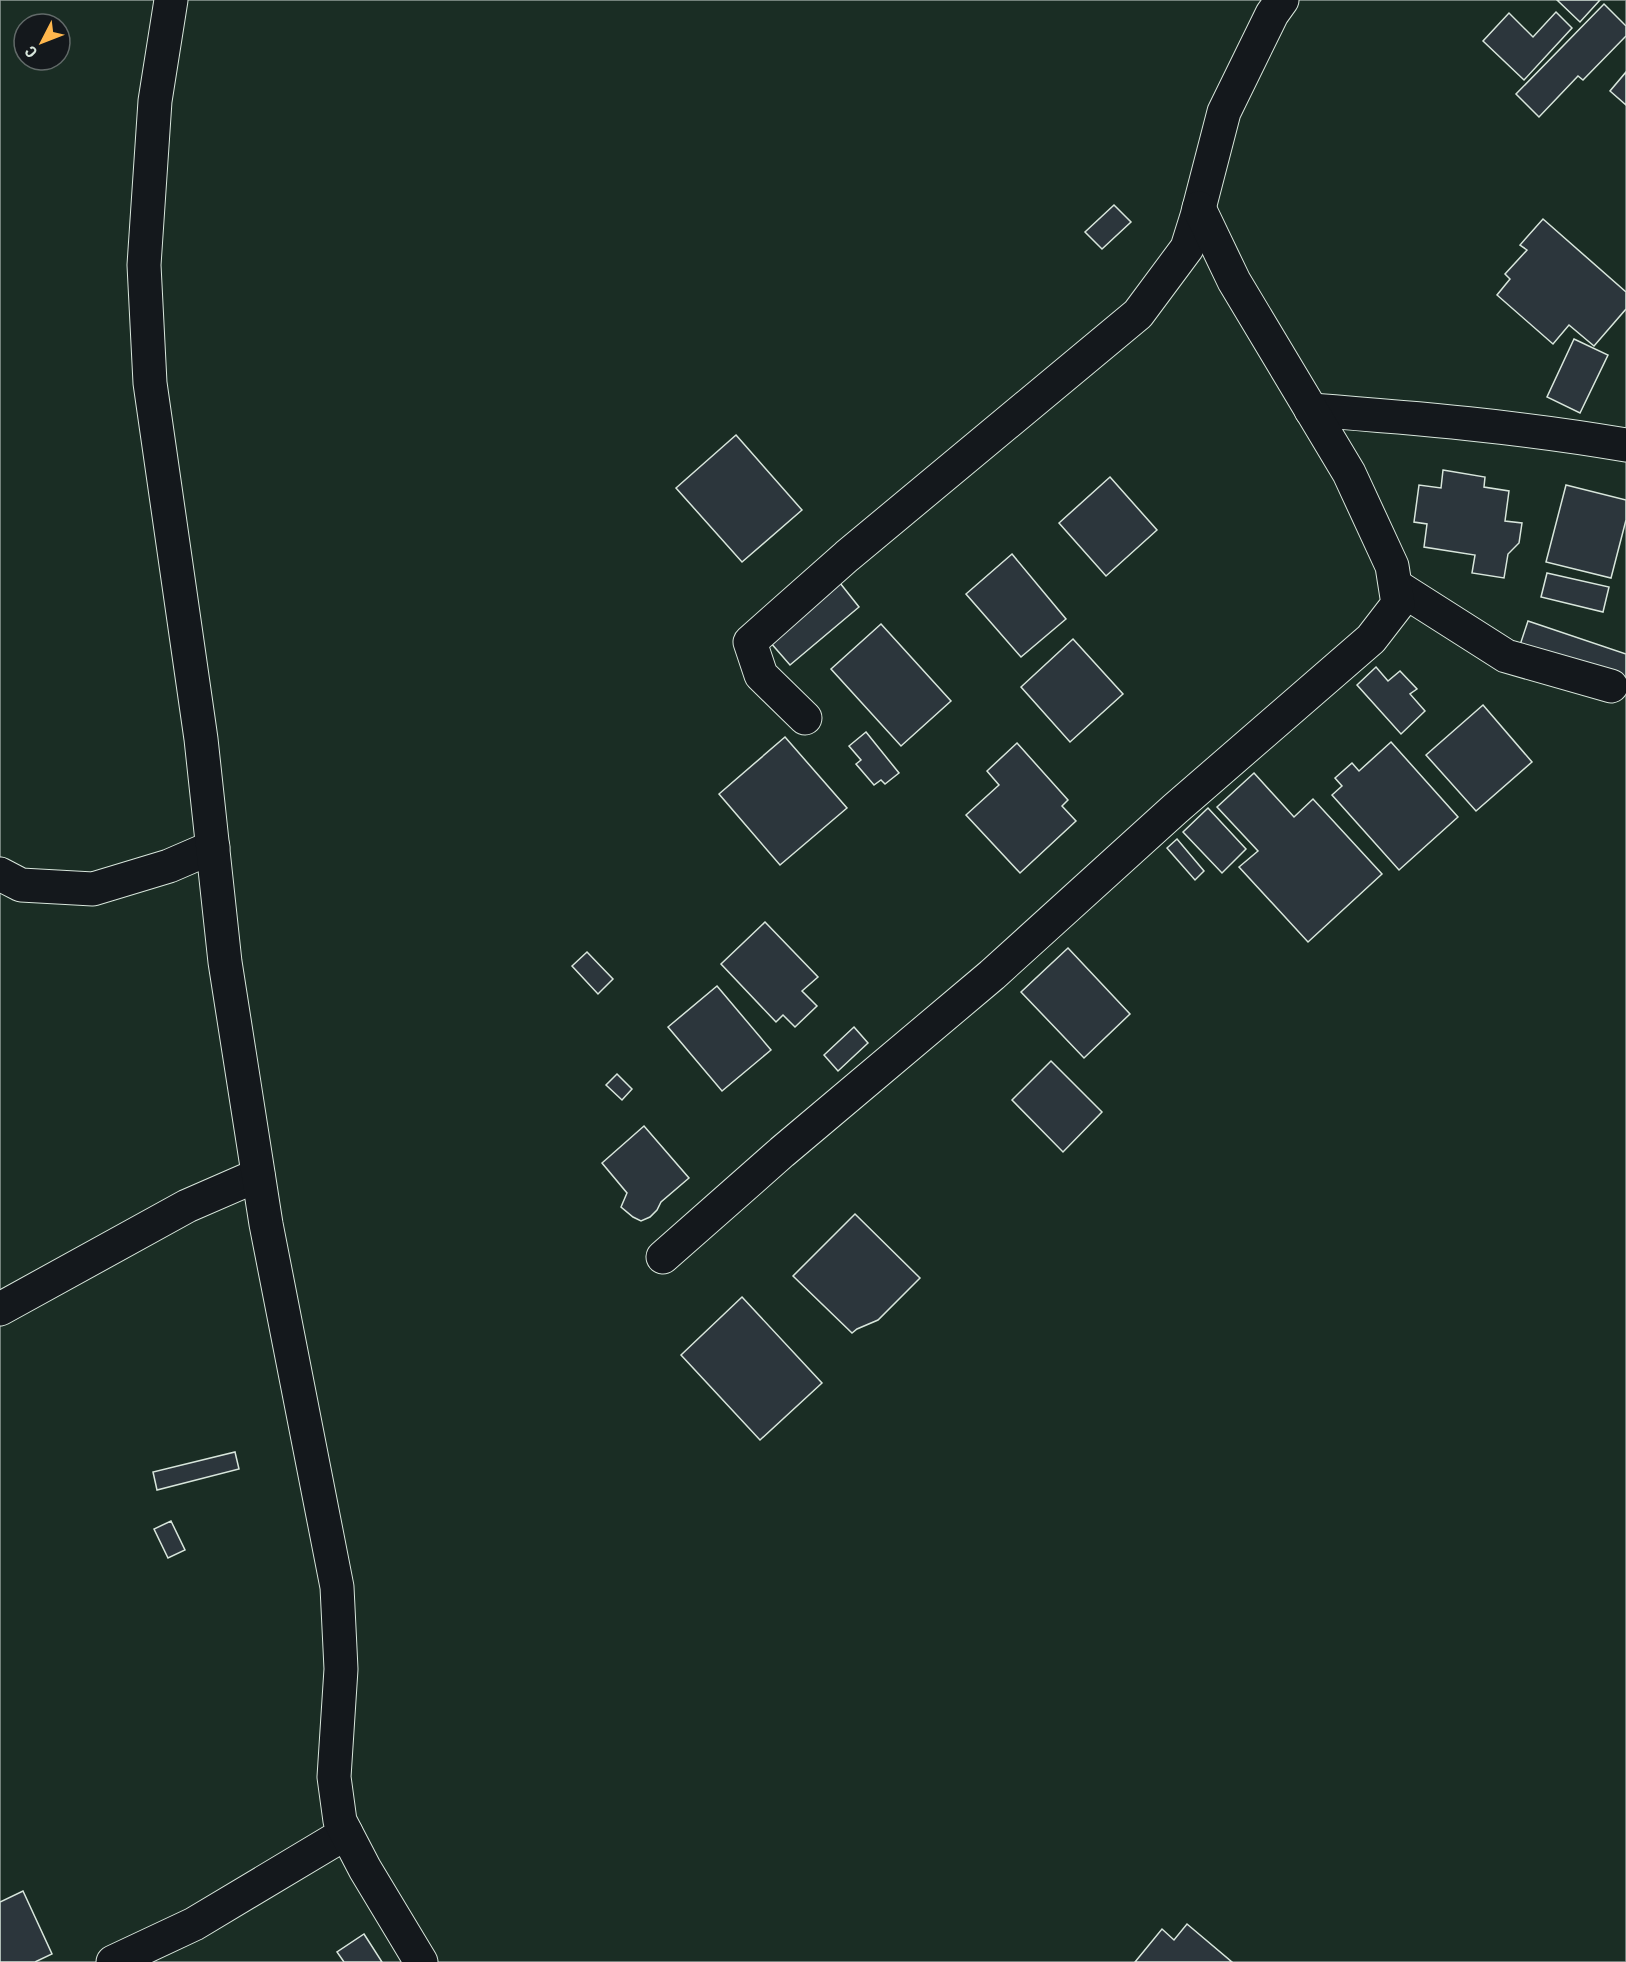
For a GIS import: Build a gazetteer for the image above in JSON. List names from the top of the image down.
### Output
{
  "north": "bottom left"
}
